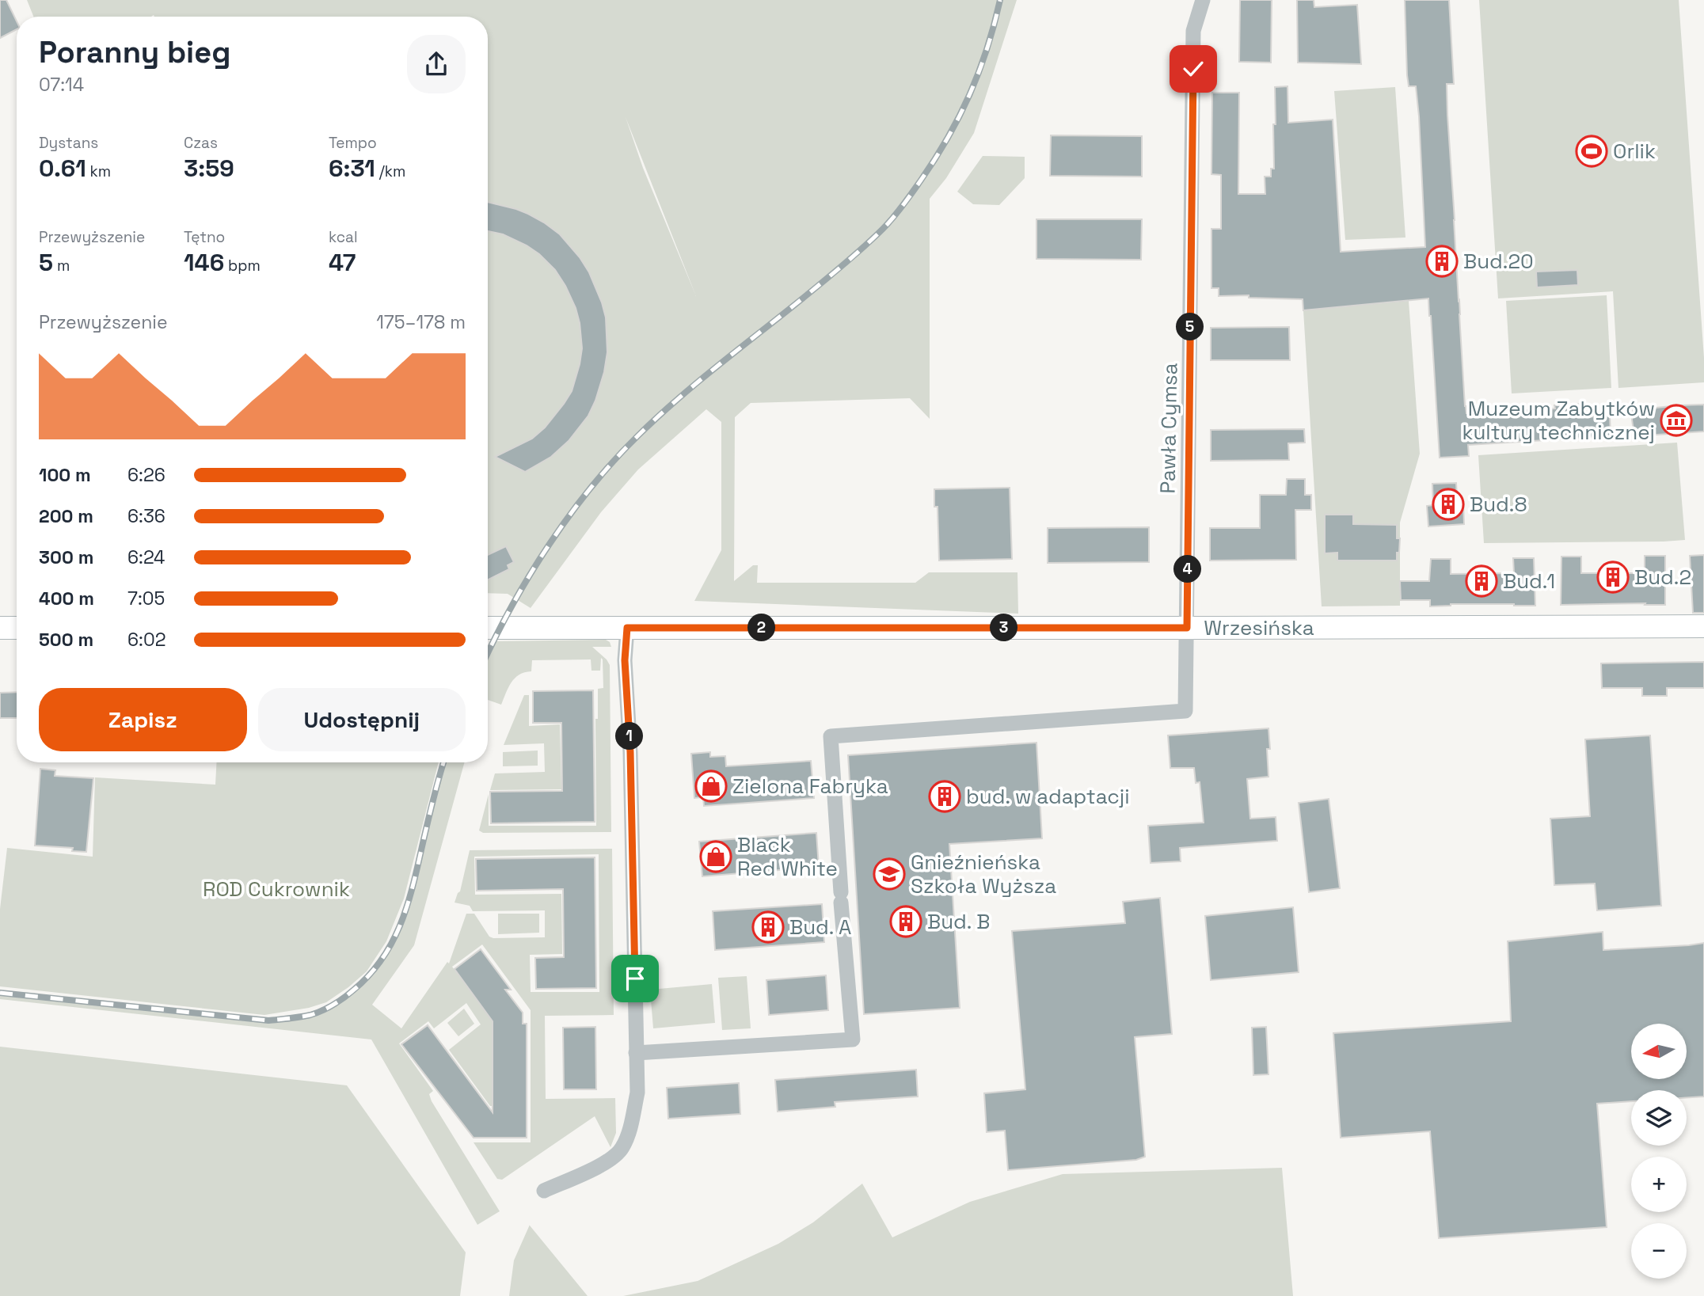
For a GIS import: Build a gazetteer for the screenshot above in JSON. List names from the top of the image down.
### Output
{
  "streets": {
    "street": ["Pawła Cymsa", "Wrzesińska"]
  },
  "crossings": [
    ["Pawła Cymsa", "Wrzesińska"]
  ],
  "parks": ["ROD Cukrownik"],
  "places": {
    "sports": ["Orlik"],
    "building": [
      "Bud.20",
      "Bud.8",
      "Bud.2",
      "Bud.1",
      "bud. w adaptacji",
      "Bud. B",
      "Bud. A"
    ],
    "museum": ["Muzeum Zabytków kultury technicznej"],
    "shop": ["Zielona Fabryka", "Black Red White"],
    "school or university": ["Gnieźnieńska Szkoła Wyższa"]
  },
  "north": "left",
  "page": {
    "heading": ["Poranny bieg", "07:14"],
    "stats": [
      ["Dystans", "0.61 km"],
      ["Czas", "3:59"],
      ["Tempo", "6:31 /km"],
      ["Przewyższenie", "5 m"],
      ["Tętno", "146 bpm"],
      ["kcal", "47"]
    ],
    "chart": ["Przewyższenie", "175–178 m"],
    "pins": [
      "5",
      "4",
      "2",
      "3",
      "1"
    ],
    "list": [
      {
        "name": "100 m",
        "note": "6:26"
      },
      {
        "name": "200 m",
        "note": "6:36"
      },
      {
        "name": "300 m",
        "note": "6:24"
      },
      {
        "name": "400 m",
        "note": "7:05"
      },
      {
        "name": "500 m",
        "note": "6:02"
      }
    ],
    "buttons": ["Zapisz", "Udostępnij"],
    "map_buttons": ["+", "−"]
  }
}
